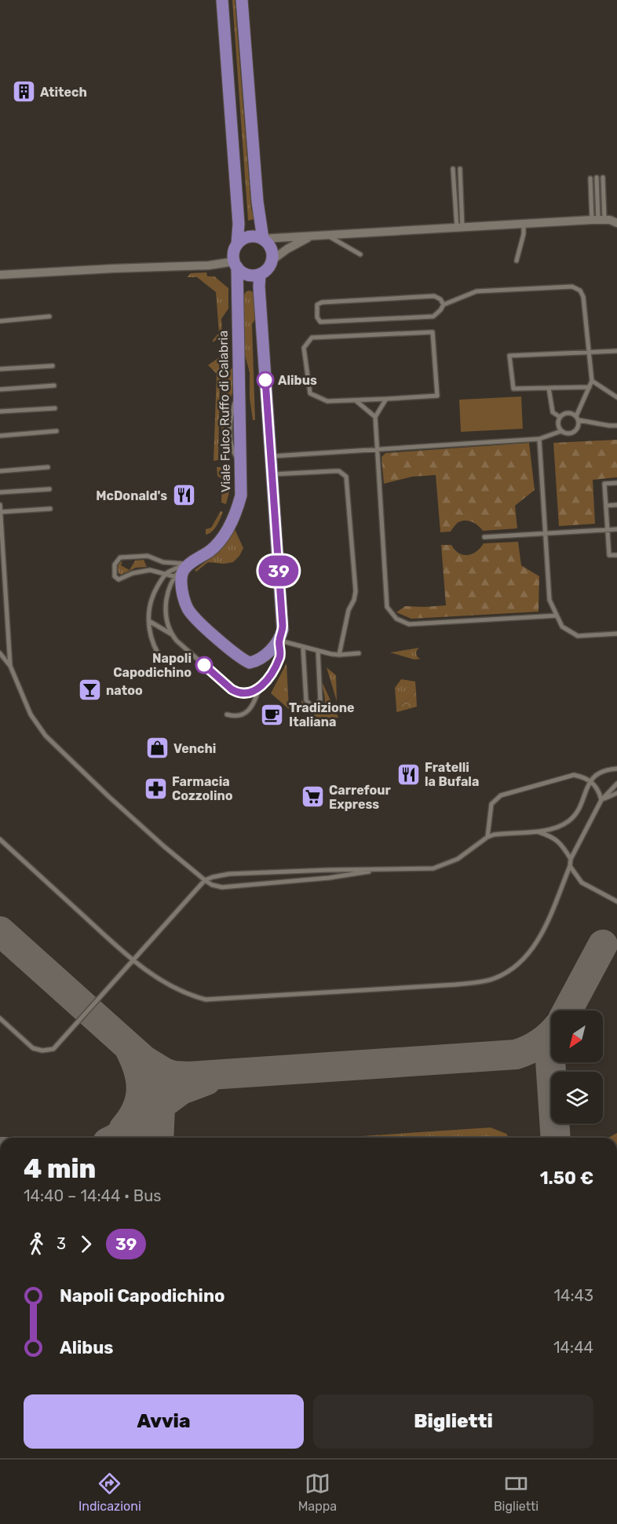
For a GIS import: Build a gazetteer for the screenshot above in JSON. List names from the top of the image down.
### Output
{
  "streets": {
    "main road": ["Viale Fulco Ruffo di Calabria"]
  },
  "places": {
    "building": ["Atitech"],
    "other": ["Alibus", "Napoli Capodichino"],
    "restaurant": ["McDonald's", "Fratelli la Bufala"],
    "bar": ["natoo"],
    "cafe": ["Tradizione Italiana"],
    "shop": ["Venchi"],
    "pharmacy": ["Farmacia Cozzolino"],
    "supermarket": ["Carrefour Express"]
  },
  "lines": ["bus line 39"],
  "north": "bottom left",
  "page": {
    "on_map": "39",
    "heading": ["4 min", "14:40 – 14:44 · Bus", "1.50 €"],
    "legs": ["3", "39"],
    "list": [
      {
        "name": "Napoli Capodichino",
        "value": "14:43"
      },
      {
        "name": "Alibus",
        "value": "14:44"
      }
    ],
    "buttons": ["Avvia", "Biglietti"],
    "tabs": ["Indicazioni", "Mappa", "Biglietti"]
  }
}
